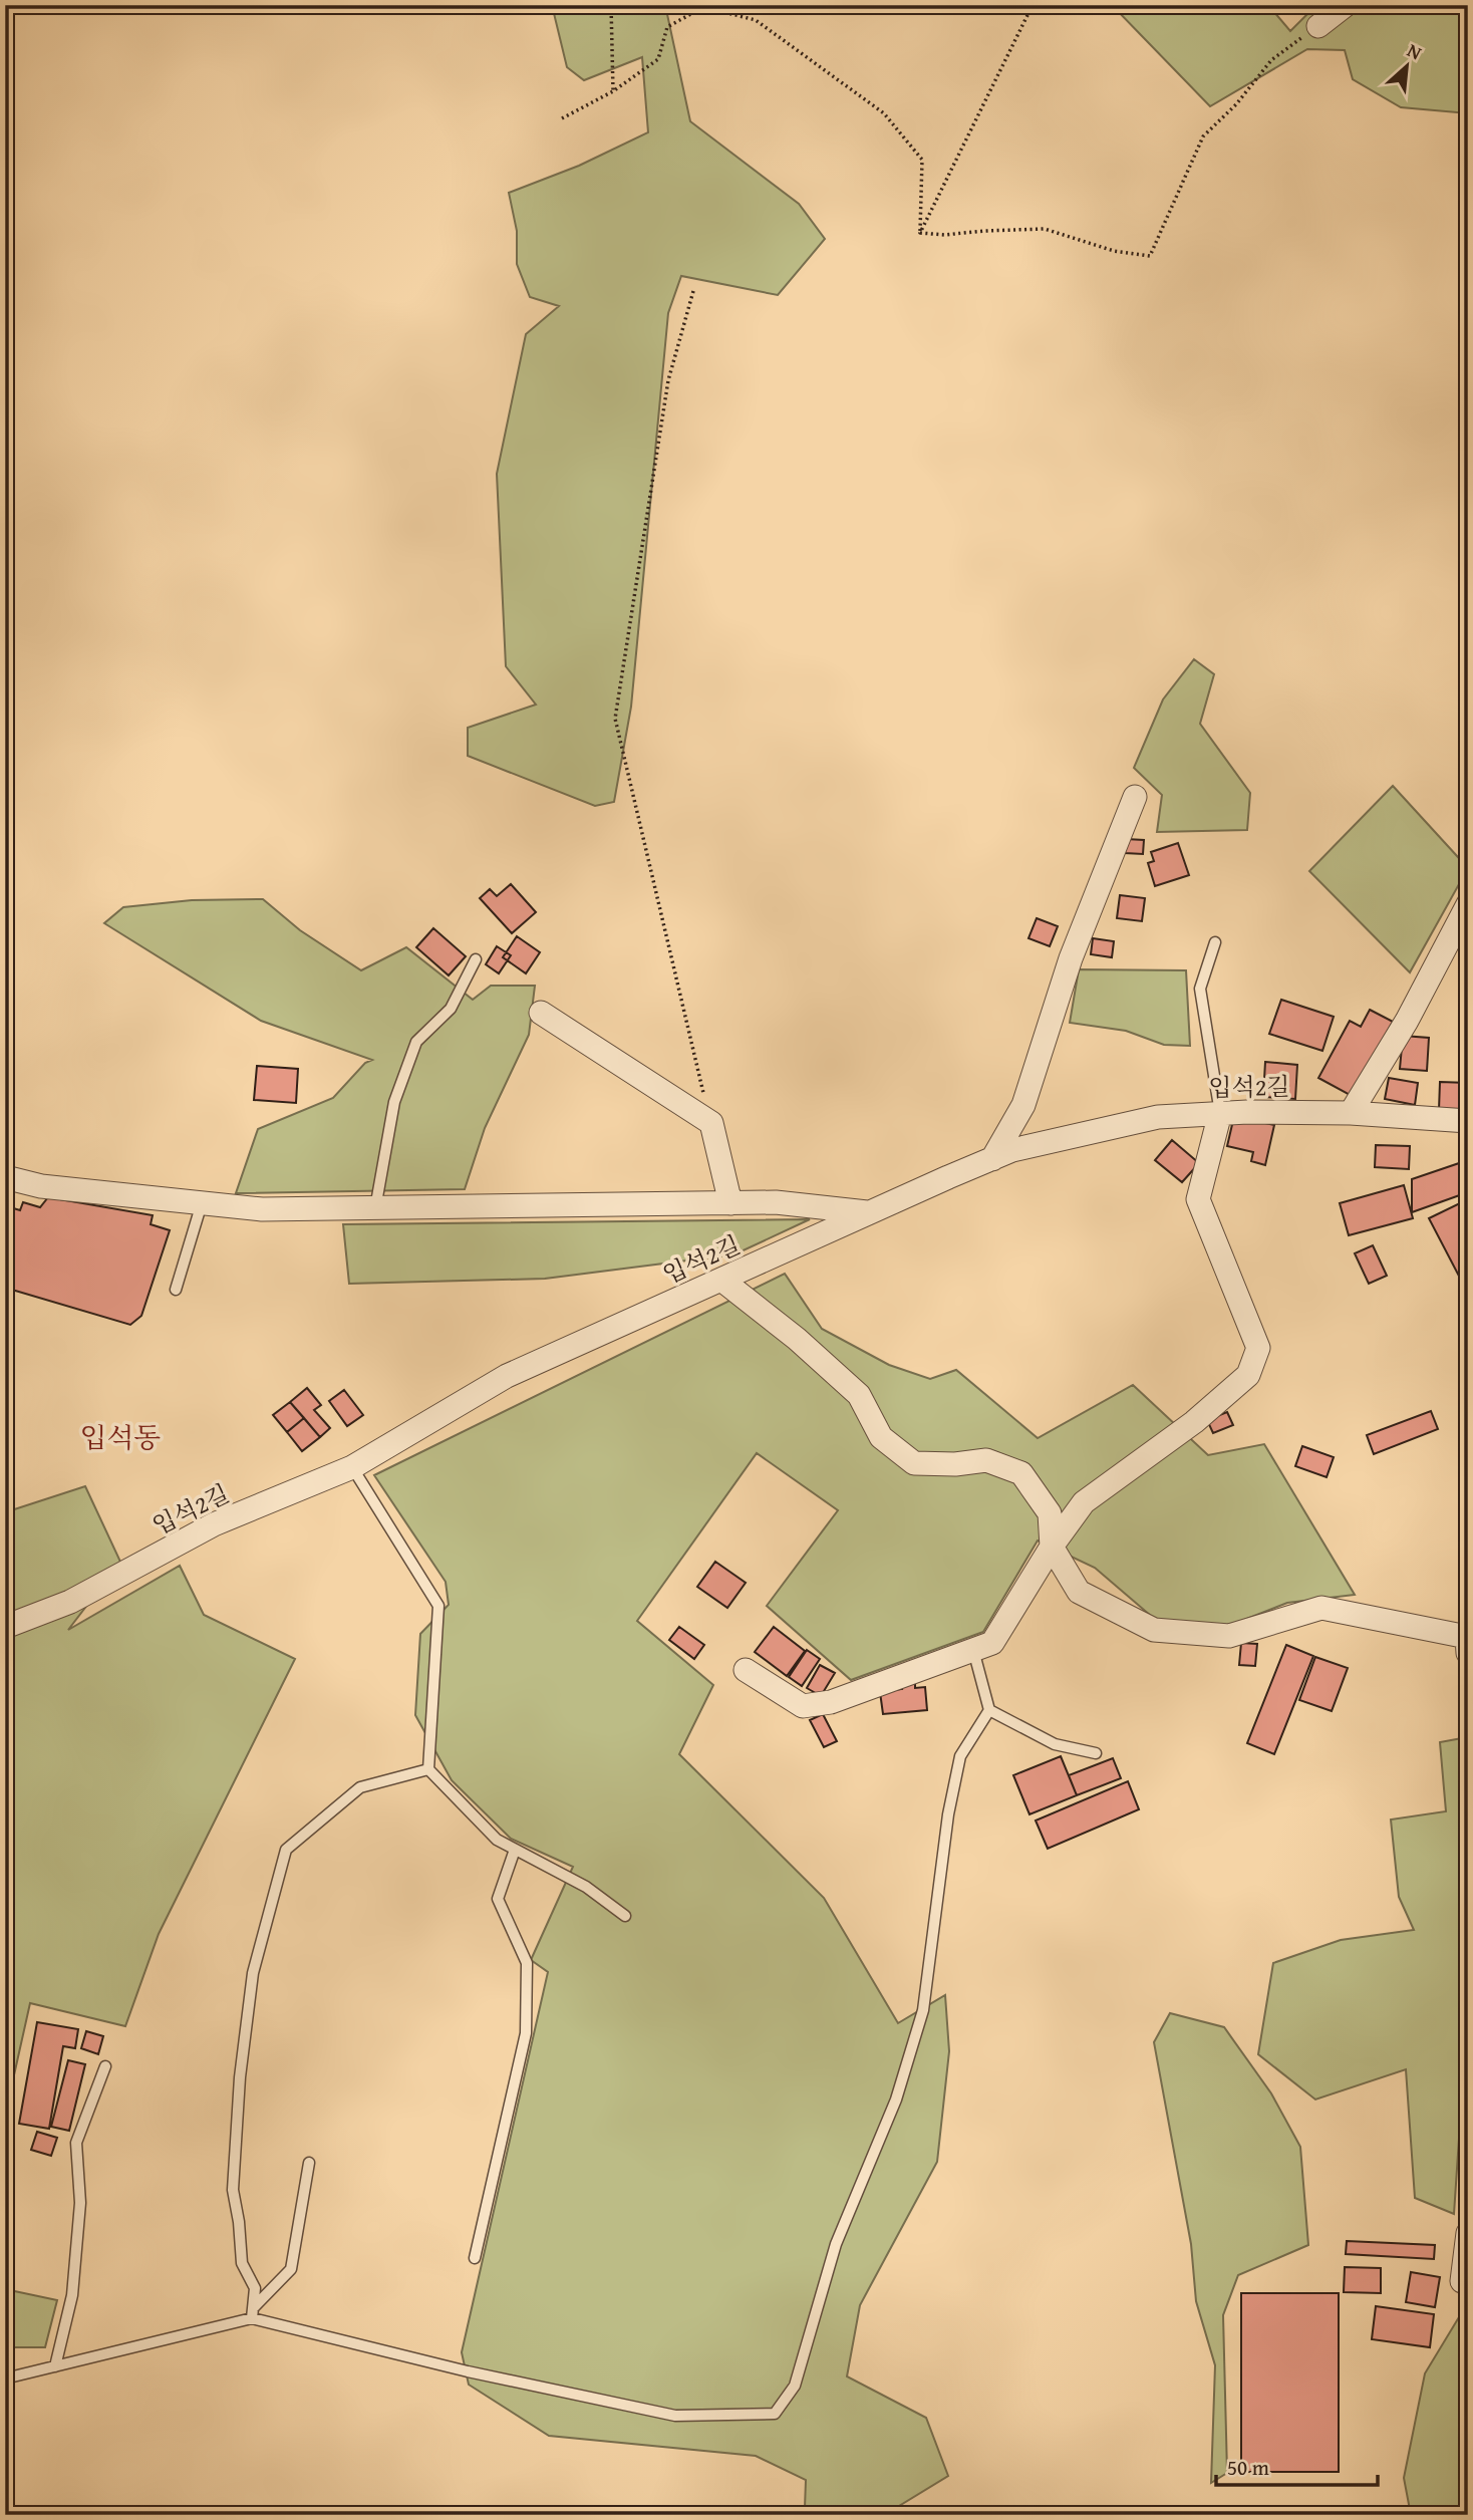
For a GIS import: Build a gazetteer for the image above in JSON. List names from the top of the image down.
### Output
{
  "streets": {
    "street": ["입석2길"]
  },
  "districts": ["입석동"],
  "scale_bar": "50 m",
  "north": "top right"
}
